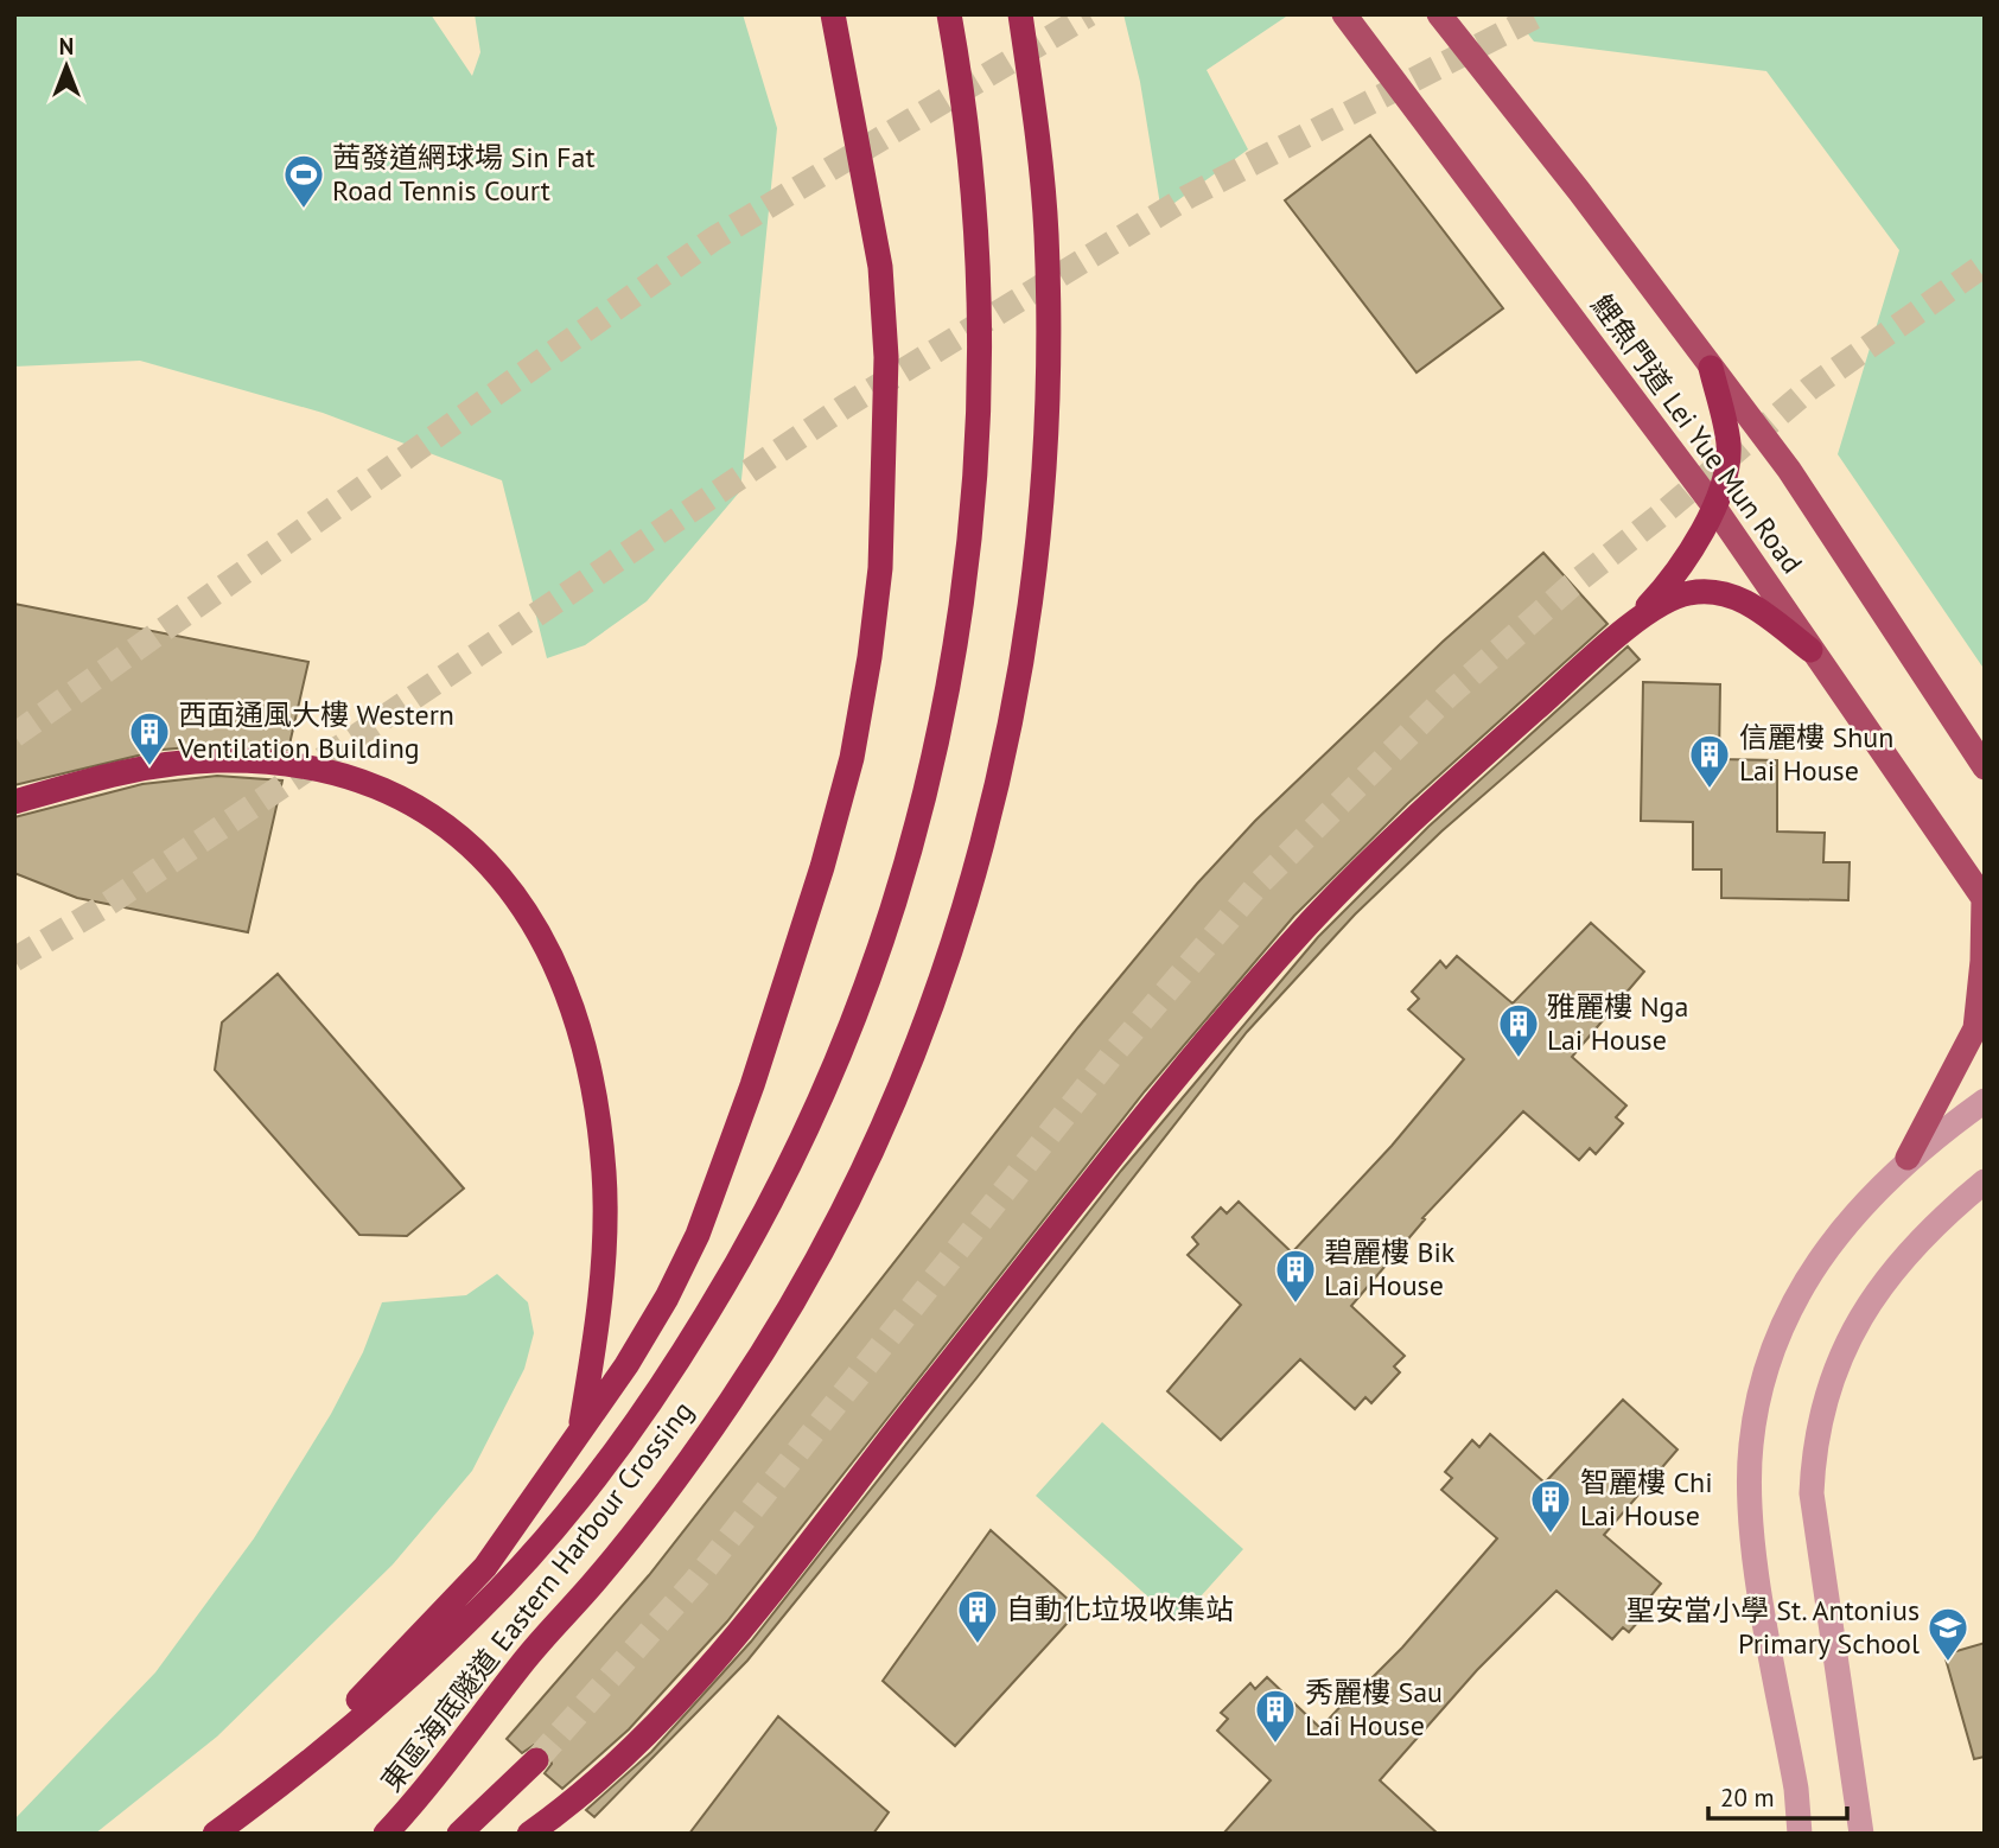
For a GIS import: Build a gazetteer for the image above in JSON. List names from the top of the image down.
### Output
{
  "streets": {
    "highway": ["東區海底隧道 Eastern Harbour Crossing"],
    "main road": ["鯉魚門道 Lei Yue Mun Road"]
  },
  "places": {
    "sports": ["茜發道網球場 Sin Fat Road Tennis Court"],
    "building": [
      "西面通風大樓 Western Ventilation Building",
      "信麗樓 Shun Lai House",
      "雅麗樓 Nga Lai House",
      "碧麗樓 Bik Lai House",
      "智麗樓 Chi Lai House",
      "自動化垃圾收集站",
      "秀麗樓 Sau Lai House"
    ],
    "school or university": ["聖安當小學 St. Antonius Primary School"]
  },
  "scale_bar": "20 m",
  "north": "top"
}
